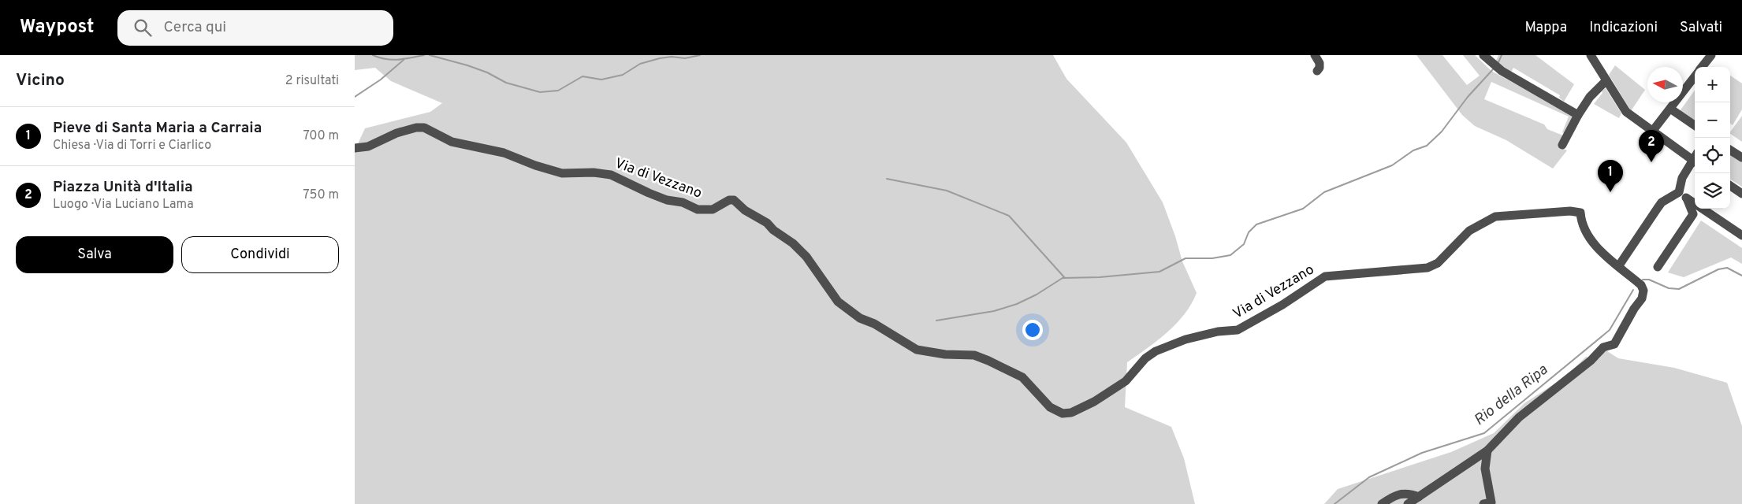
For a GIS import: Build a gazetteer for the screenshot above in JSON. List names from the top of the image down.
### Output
{
  "streets": {
    "street": ["Via di Vezzano"]
  },
  "water": ["Rio della Ripa"],
  "north": "left",
  "page": {
    "header": "Waypost",
    "search": "Cerca qui",
    "nav": ["Mappa", "Indicazioni", "Salvati"],
    "heading": ["Vicino", "2 risultati"],
    "map_buttons": ["+", "−"],
    "list": [
      {
        "mark": "1",
        "name": "Pieve di Santa Maria a Carraia",
        "note": "Chiesa · Via di Torri e Ciarlico",
        "value": "700 m"
      },
      {
        "mark": "2",
        "name": "Piazza Unità d'Italia",
        "note": "Luogo · Via Luciano Lama",
        "value": "750 m"
      }
    ],
    "pins": ["2", "1"],
    "buttons": ["Salva", "Condividi"]
  }
}
